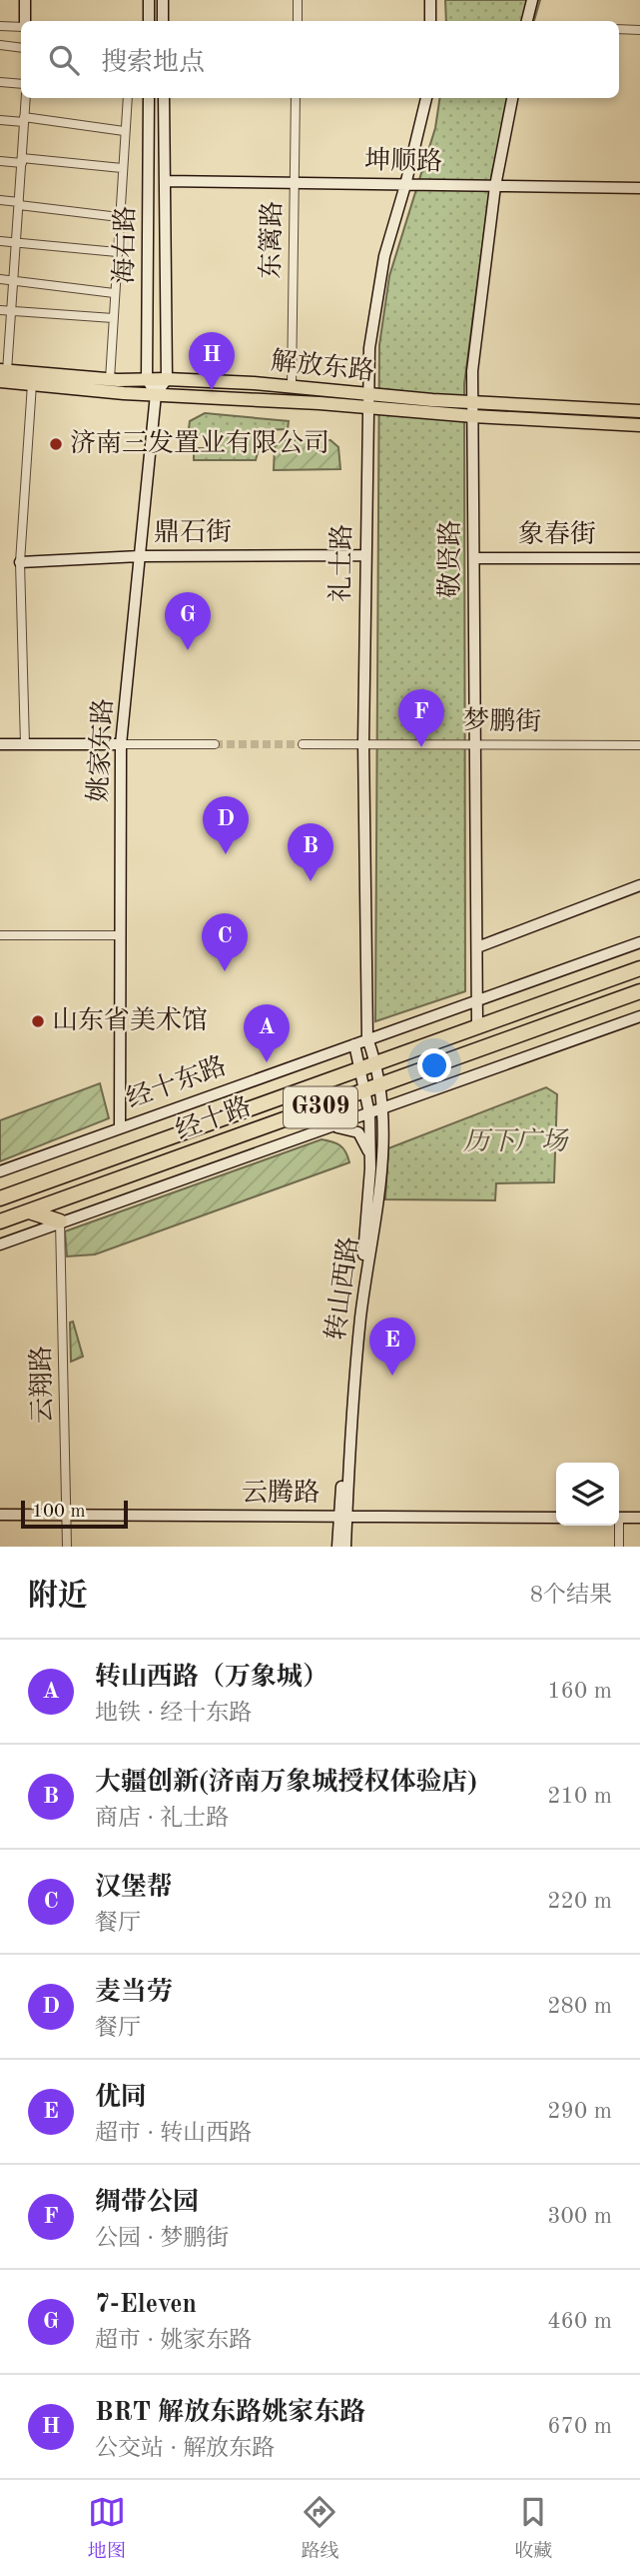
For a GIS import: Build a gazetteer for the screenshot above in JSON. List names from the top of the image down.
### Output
{
  "streets": {
    "highway": ["G309", "经十路"],
    "main road": [
      "坤顺路",
      "海右路",
      "解放东路",
      "鼎石街",
      "象春街",
      "敬贤路",
      "礼士路",
      "姚家东路",
      "经十东路",
      "转山西路",
      "云腾路"
    ],
    "street": ["东篱路", "梦鹏街", "云翔路"]
  },
  "crossings": [
    ["坤顺路", "东篱路"],
    ["坤顺路", "海右路"],
    ["坤顺路", "敬贤路"],
    ["坤顺路", "礼士路"],
    ["东篱路", "解放东路"],
    ["海右路", "解放东路"],
    ["解放东路", "敬贤路"],
    ["解放东路", "礼士路"],
    ["解放东路", "姚家东路"],
    ["鼎石街", "礼士路"],
    ["鼎石街", "姚家东路"],
    ["象春街", "敬贤路"],
    ["敬贤路", "梦鹏街"],
    ["敬贤路", "经十路"],
    ["礼士路", "梦鹏街"],
    ["礼士路", "经十东路"],
    ["礼士路", "转山西路"],
    ["姚家东路", "经十东路"],
    ["经十东路", "转山西路"],
    ["经十路", "转山西路"],
    ["经十路", "云翔路"],
    ["转山西路", "云腾路"],
    ["云翔路", "云腾路"]
  ],
  "parks": ["历下广场"],
  "places": ["济南三发置业有限公司", "山东省美术馆"],
  "scale_bar": "100 m",
  "page": {
    "search": "搜索地点",
    "pins": [
      "H",
      "G",
      "F",
      "D",
      "B",
      "C",
      "A",
      "E"
    ],
    "scale": "100 m",
    "heading": ["附近", "8个结果"],
    "list": [
      {
        "mark": "A",
        "name": "转山西路（万象城）",
        "note": "地铁 · 经十东路",
        "value": "160 m"
      },
      {
        "mark": "B",
        "name": "大疆创新(济南万象城授权体验店)",
        "note": "商店 · 礼士路",
        "value": "210 m"
      },
      {
        "mark": "C",
        "name": "汉堡帮",
        "note": "餐厅",
        "value": "220 m"
      },
      {
        "mark": "D",
        "name": "麦当劳",
        "note": "餐厅",
        "value": "280 m"
      },
      {
        "mark": "E",
        "name": "优同",
        "note": "超市 · 转山西路",
        "value": "290 m"
      },
      {
        "mark": "F",
        "name": "绸带公园",
        "note": "公园 · 梦鹏街",
        "value": "300 m"
      },
      {
        "mark": "G",
        "name": "7-Eleven",
        "note": "超市 · 姚家东路",
        "value": "460 m"
      },
      {
        "mark": "H",
        "name": "BRT 解放东路姚家东路",
        "note": "公交站 · 解放东路",
        "value": "670 m"
      }
    ],
    "nav": ["地图", "路线", "收藏"]
  }
}
